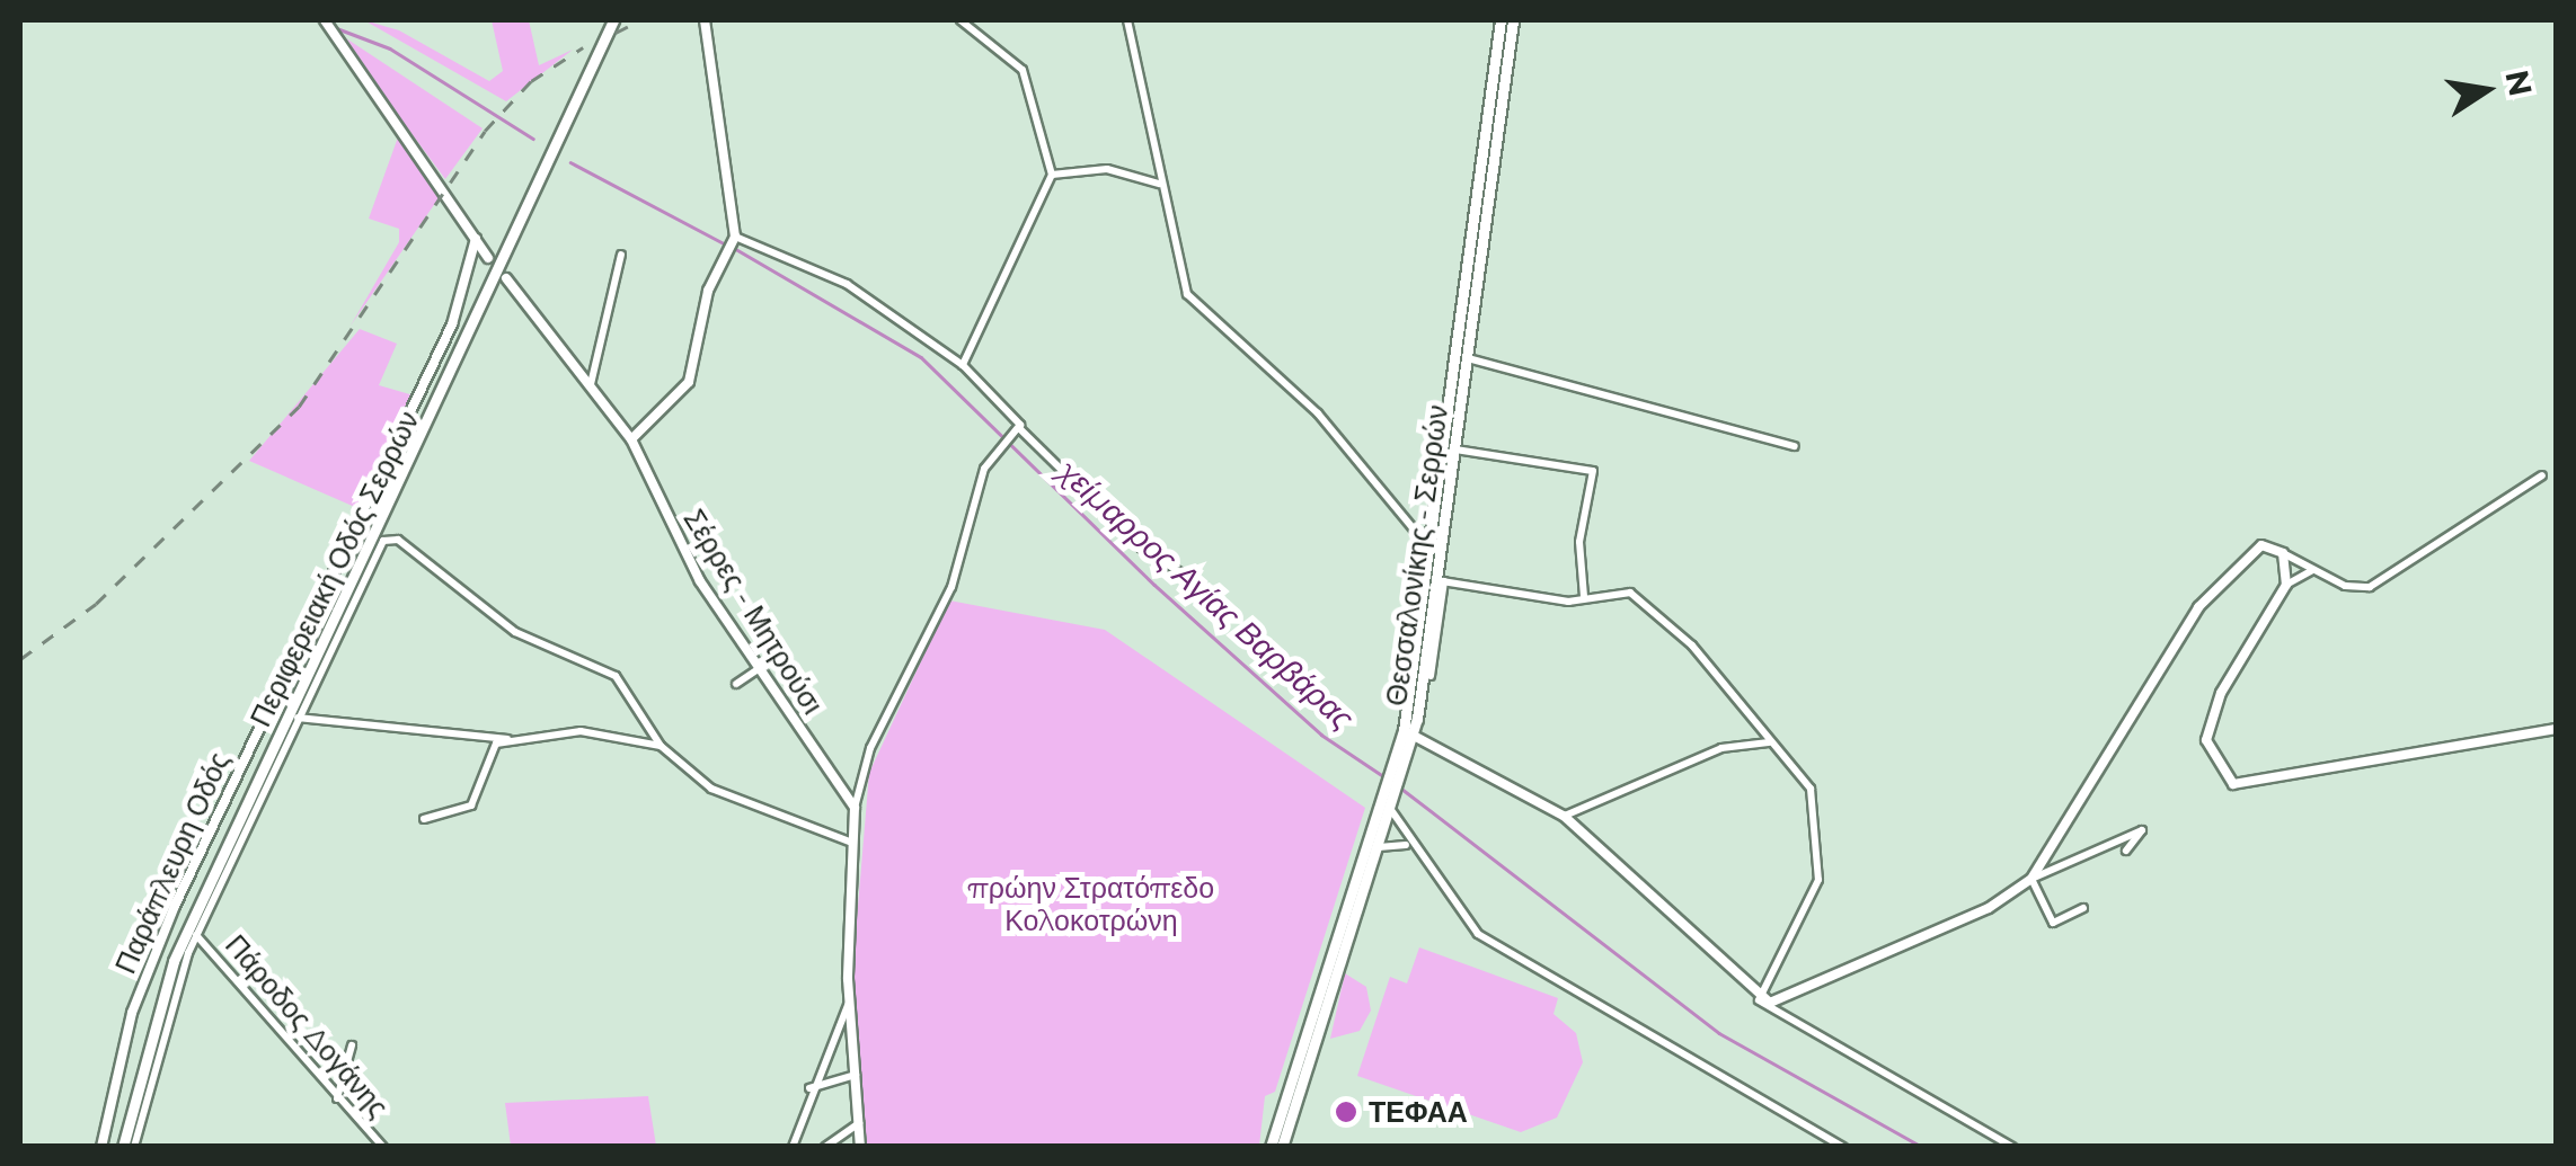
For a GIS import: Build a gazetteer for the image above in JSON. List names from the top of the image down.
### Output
{
  "streets": {
    "main road": ["Θεσσαλονίκης - Σερρών", "Περιφερειακή Οδός Σερρών"],
    "street": ["Σέρρες - Μητρούσι", "Παράπλευρη Οδός", "Πάροδος Δογάνης"]
  },
  "water": ["χείμαρρος Αγίας Βαρβάρας"],
  "parks": ["πρώην Στρατόπεδο Κολοκοτρώνη"],
  "places": ["ΤΕΦΑΑ"],
  "north": "right"
}
